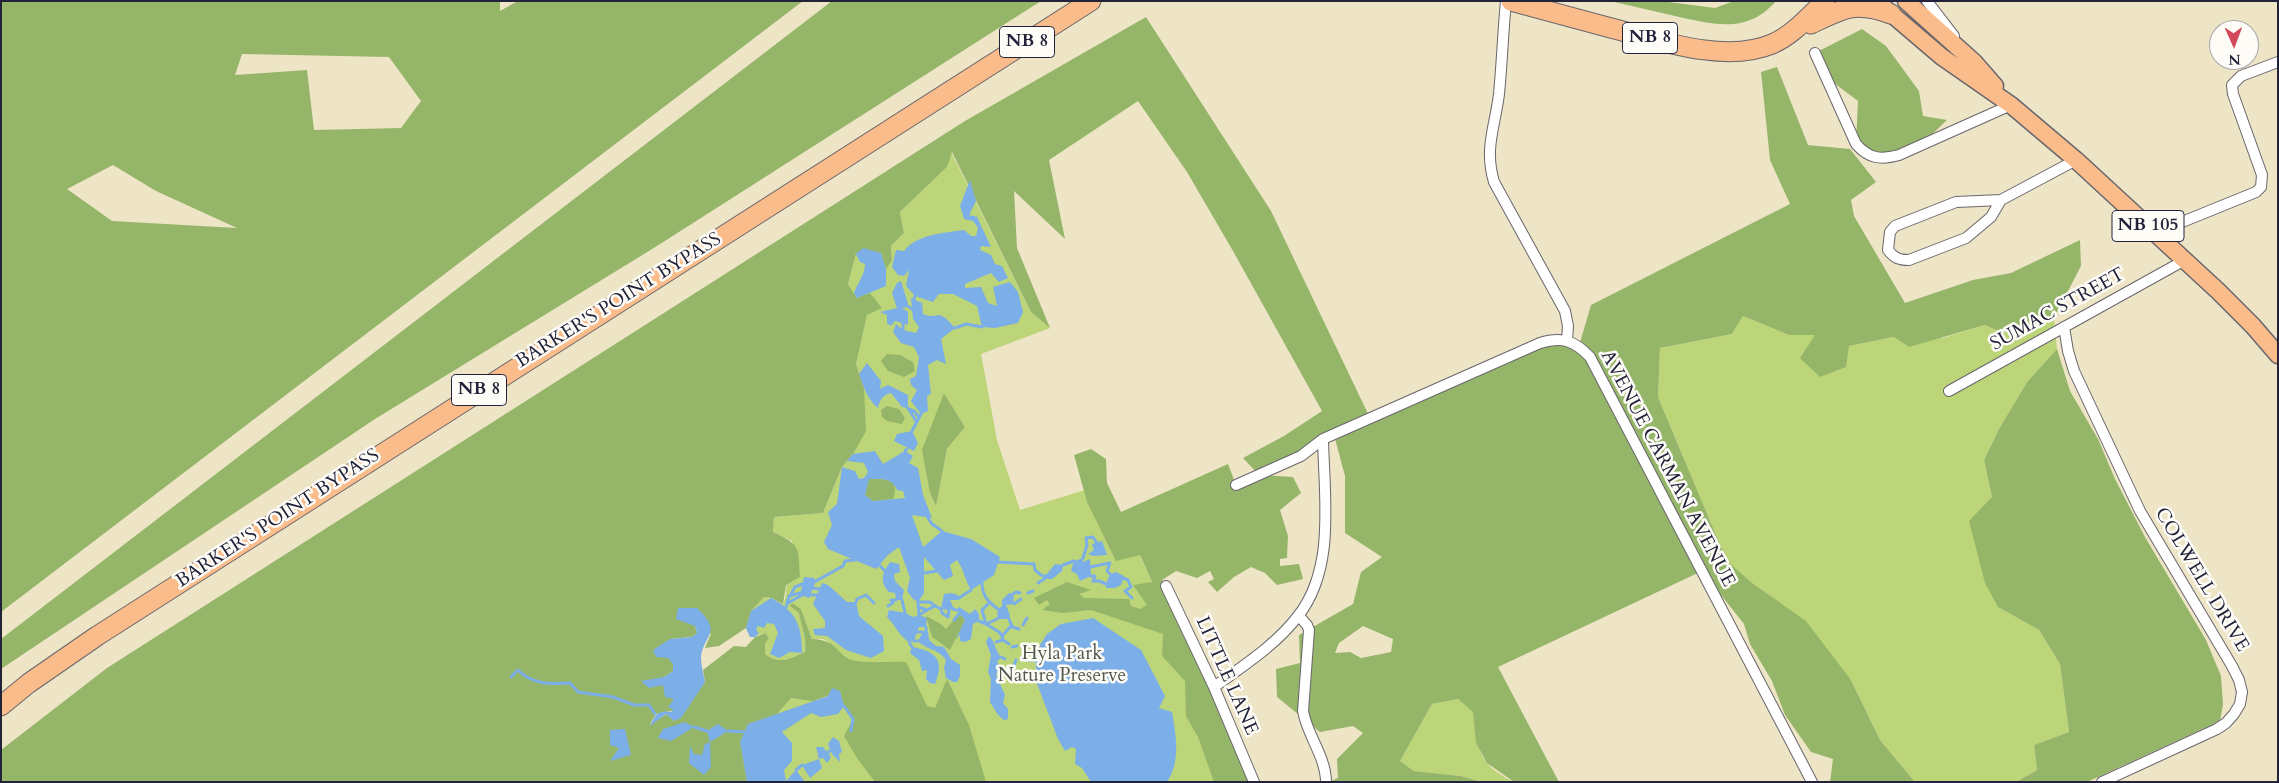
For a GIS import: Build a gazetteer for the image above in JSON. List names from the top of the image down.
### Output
{
  "streets": {
    "highway": ["NB 8", "BARKER'S POINT BYPASS"],
    "main road": ["NB 105"],
    "street": [
      "SUMAC STREET",
      "AVENUE CARMAN AVENUE",
      "COLWELL DRIVE",
      "LITTLE LANE"
    ]
  },
  "crossings": [
    ["NB 105", "SUMAC STREET"],
    ["SUMAC STREET", "COLWELL DRIVE"]
  ],
  "parks": ["Hyla Park Nature Preserve"],
  "north": "bottom"
}
